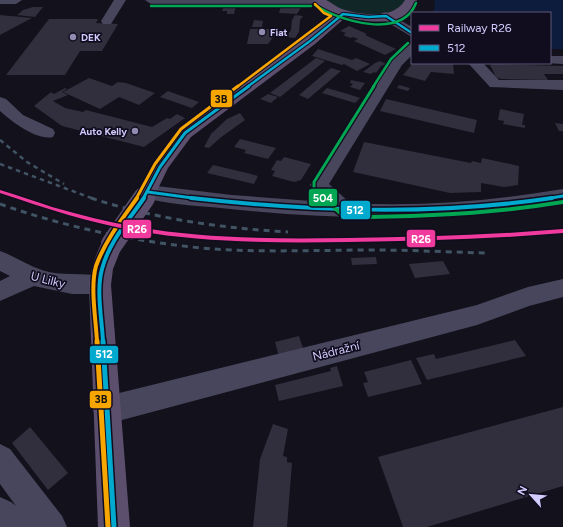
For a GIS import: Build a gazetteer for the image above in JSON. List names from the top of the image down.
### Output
{
  "streets": {
    "street": ["U Lilky", "Nádražní"]
  },
  "places": ["Fiat", "DEK", "Auto Kelly"],
  "lines": [
    "transit line 504",
    "transit line 3B",
    "transit line 512",
    "rail line R26"
  ],
  "legend": ["Railway R26", "512"],
  "north": "top left"
}
